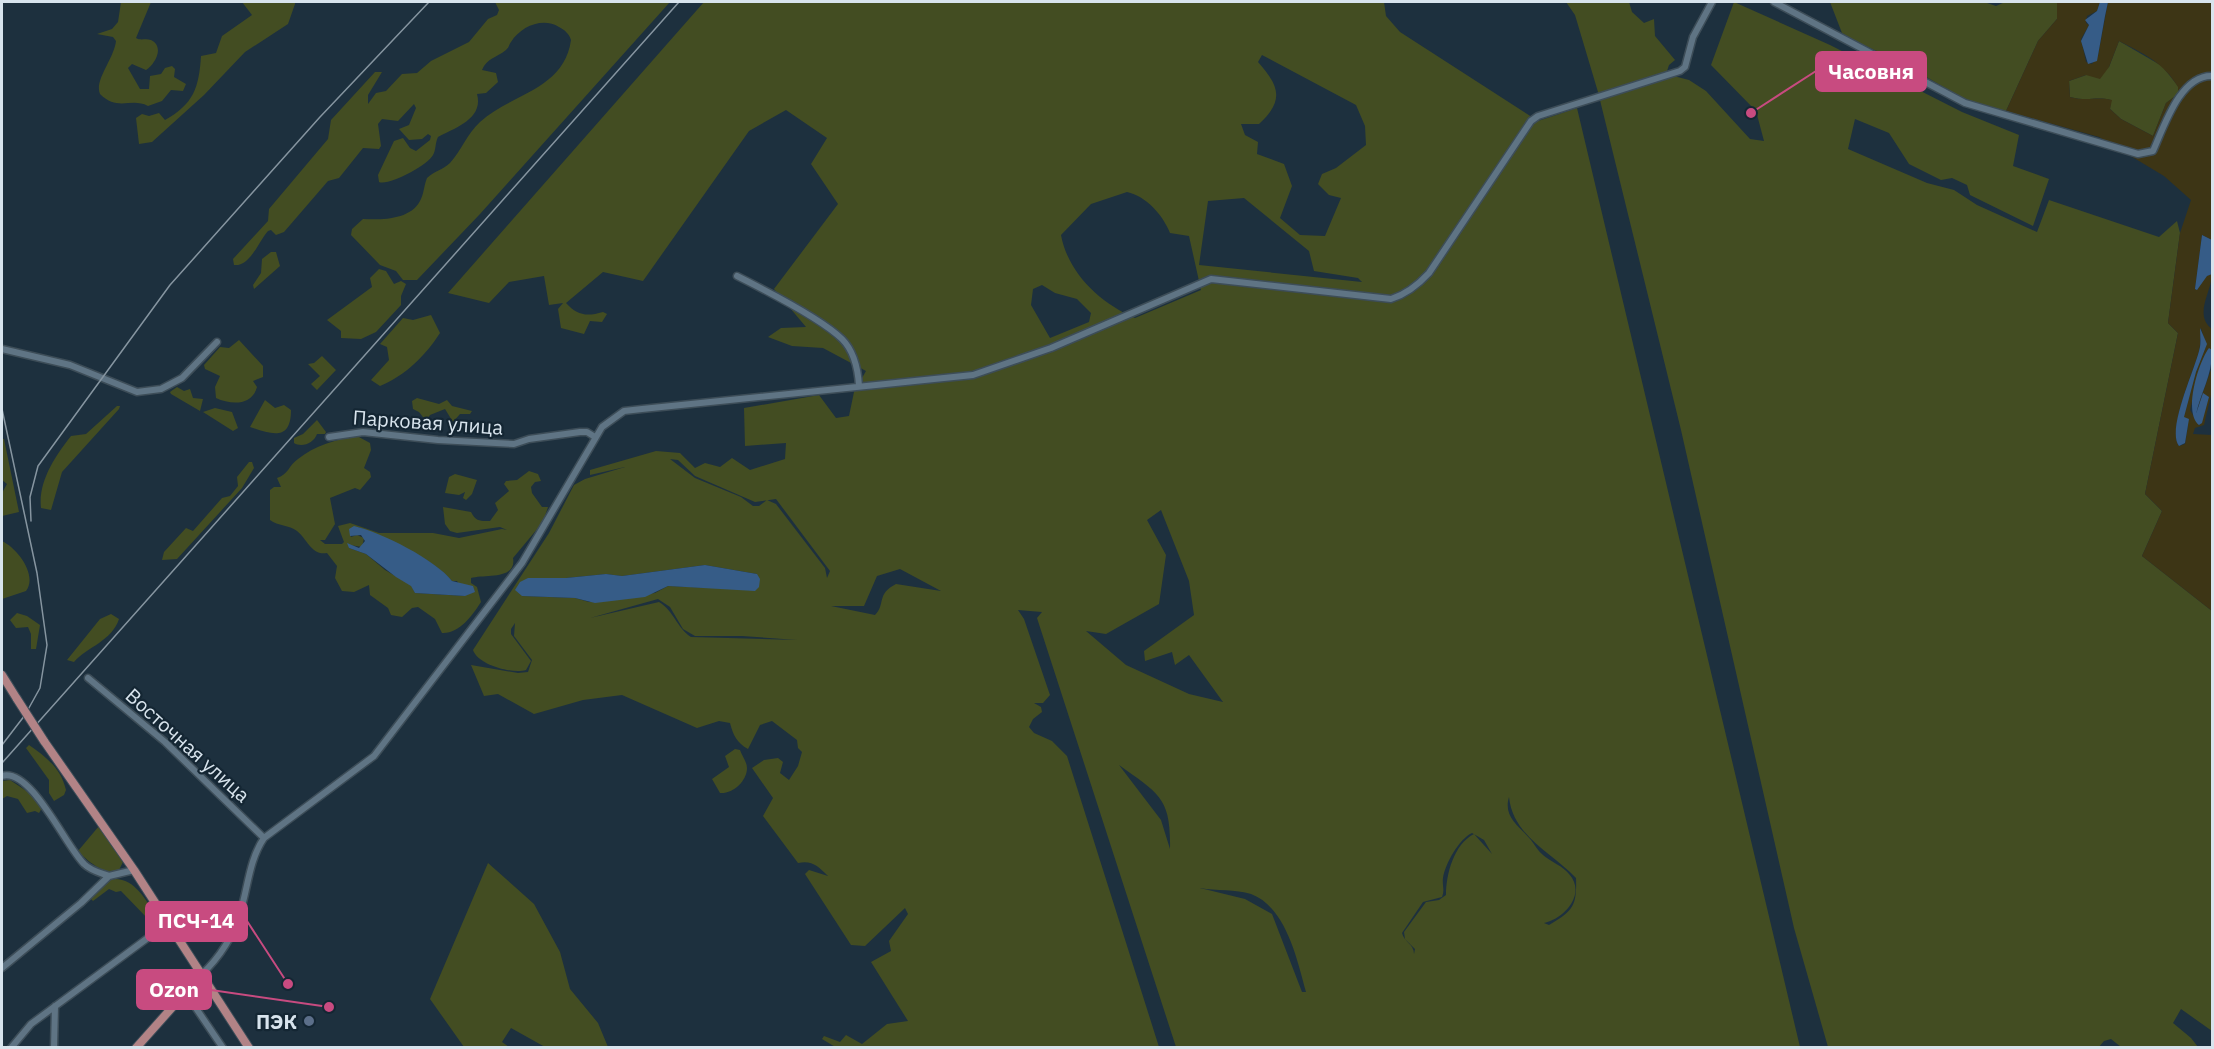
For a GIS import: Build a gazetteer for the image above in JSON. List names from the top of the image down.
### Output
{
  "streets": {
    "street": ["Парковая улица", "Восточная улица"]
  },
  "places": [
    "Часовня",
    "ПСЧ-14",
    "Ozon",
    "ПЭК"
  ]
}
